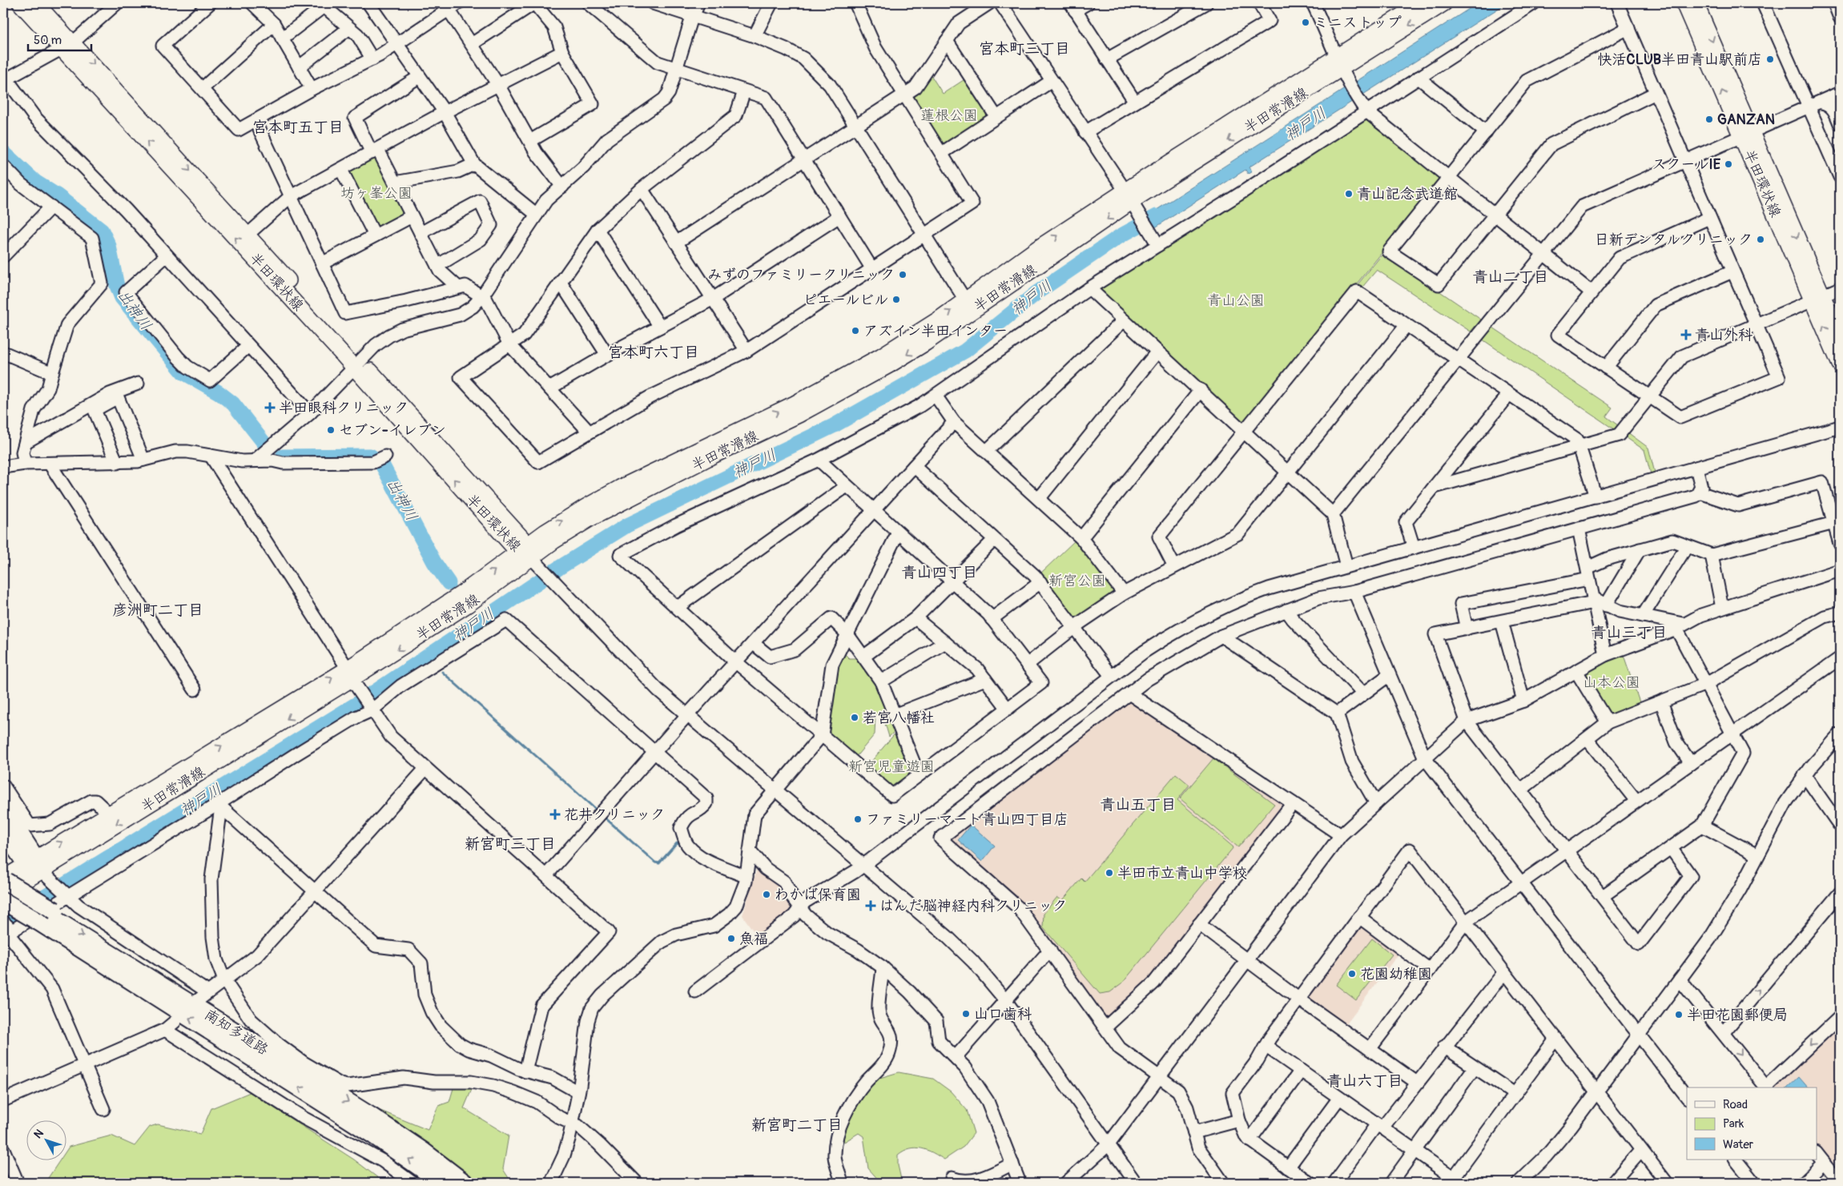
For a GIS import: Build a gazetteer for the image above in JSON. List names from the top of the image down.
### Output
{
  "streets": {
    "highway": ["南知多道路"],
    "main road": ["半田常滑線", "半田環状線"]
  },
  "crossings": [
    ["半田常滑線", "半田環状線"]
  ],
  "districts": [
    "宮本町三丁目",
    "宮本町五丁目",
    "青山二丁目",
    "宮本町六丁目",
    "青山四丁目",
    "彦洲町二丁目",
    "青山三丁目",
    "青山五丁目",
    "新宮町三丁目",
    "青山六丁目",
    "新宮町二丁目"
  ],
  "water": ["神戸川", "出神川"],
  "parks": [
    "蓮根公園",
    "坊ヶ峯公園",
    "青山公園",
    "新宮公園",
    "山本公園",
    "新宮児童遊園"
  ],
  "places": {
    "other": [
      "ミニストップ",
      "快活CLUB半田青山駅前店",
      "GANZAN",
      "スクールIE",
      "青山記念武道館",
      "日新デンタルクリニック",
      "みずのファミリークリニック",
      "ピエールビル",
      "アズイン半田インター",
      "セブン-イレブン",
      "若宮八幡社",
      "ファミリーマート青山四丁目店",
      "半田市立青山中学校",
      "わかば保育園",
      "魚福",
      "花園幼稚園",
      "山口歯科",
      "半田花園郵便局"
    ],
    "health": [
      "青山外科",
      "半田眼科クリニック",
      "花井クリニック",
      "はんだ脳神経内科クリニック"
    ]
  },
  "legend": ["Road", "Park", "Water"],
  "scale_bar": "50 m",
  "north": "top left"
}
